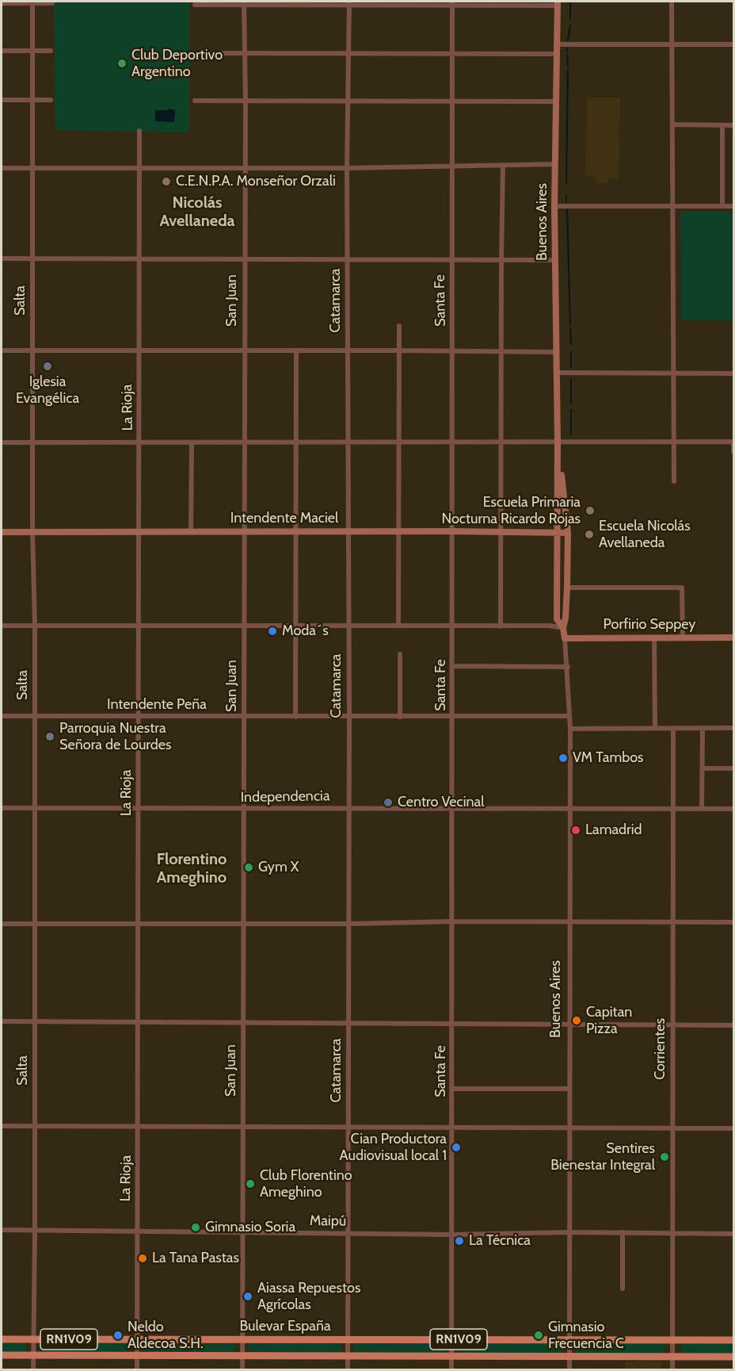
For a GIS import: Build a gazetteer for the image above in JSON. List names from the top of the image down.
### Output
{
  "streets": {
    "main road": [
      "Buenos Aires",
      "Intendente Maciel",
      "Porfirio Seppey",
      "Bulevar España",
      "RN1V09"
    ],
    "street": [
      "Salta",
      "San Juan",
      "Catamarca",
      "Santa Fe",
      "La Rioja",
      "Intendente Peña",
      "Independencia",
      "Corrientes",
      "Maipú"
    ]
  },
  "crossings": [
    ["Buenos Aires", "Intendente Maciel"],
    ["Buenos Aires", "Porfirio Seppey"],
    ["Buenos Aires", "Intendente Peña"],
    ["Buenos Aires", "Independencia"],
    ["Buenos Aires", "Maipú"],
    ["Buenos Aires", "Bulevar España"],
    ["Buenos Aires", "RN1V09"],
    ["Salta", "Intendente Maciel"],
    ["Salta", "Intendente Peña"],
    ["Salta", "Independencia"],
    ["Salta", "Maipú"],
    ["Salta", "Bulevar España"],
    ["San Juan", "Intendente Maciel"],
    ["San Juan", "Intendente Peña"],
    ["San Juan", "Independencia"],
    ["San Juan", "Maipú"],
    ["San Juan", "Bulevar España"],
    ["Catamarca", "Intendente Maciel"],
    ["Catamarca", "Intendente Peña"],
    ["Catamarca", "Independencia"],
    ["Catamarca", "Maipú"],
    ["Catamarca", "Bulevar España"],
    ["Santa Fe", "Intendente Maciel"],
    ["Santa Fe", "Intendente Peña"],
    ["Santa Fe", "Independencia"],
    ["Santa Fe", "Maipú"],
    ["Santa Fe", "Bulevar España"],
    ["La Rioja", "Intendente Maciel"],
    ["La Rioja", "Intendente Peña"],
    ["La Rioja", "Independencia"],
    ["La Rioja", "Maipú"],
    ["La Rioja", "Bulevar España"],
    ["Independencia", "Corrientes"],
    ["Corrientes", "Maipú"],
    ["Corrientes", "RN1V09"],
    ["Bulevar España", "RN1V09"]
  ],
  "districts": ["Nicolás Avellaneda", "Florentino Ameghino"],
  "places": [
    "Club Deportivo Argentino",
    "C.E.N.P.A. Monseñor Orzali",
    "Iglesia Evangélica",
    "Escuela Primaria Nocturna Ricardo Rojas",
    "Escuela Nicolás Avellaneda",
    "Moda´s",
    "Parroquia Nuestra Señora de Lourdes",
    "VM Tambos",
    "Centro Vecinal",
    "Lamadrid",
    "Gym X",
    "Capitan Pizza",
    "Cian Productora Audiovisual local 1",
    "Sentires Bienestar Integral",
    "Club Florentino Ameghino",
    "Gimnasio Soria",
    "La Técnica",
    "La Tana Pastas",
    "Aiassa Repuestos Agrícolas",
    "Neldo Aldecoa S.H.",
    "Gimnasio Frecuencia C"
  ]
}
